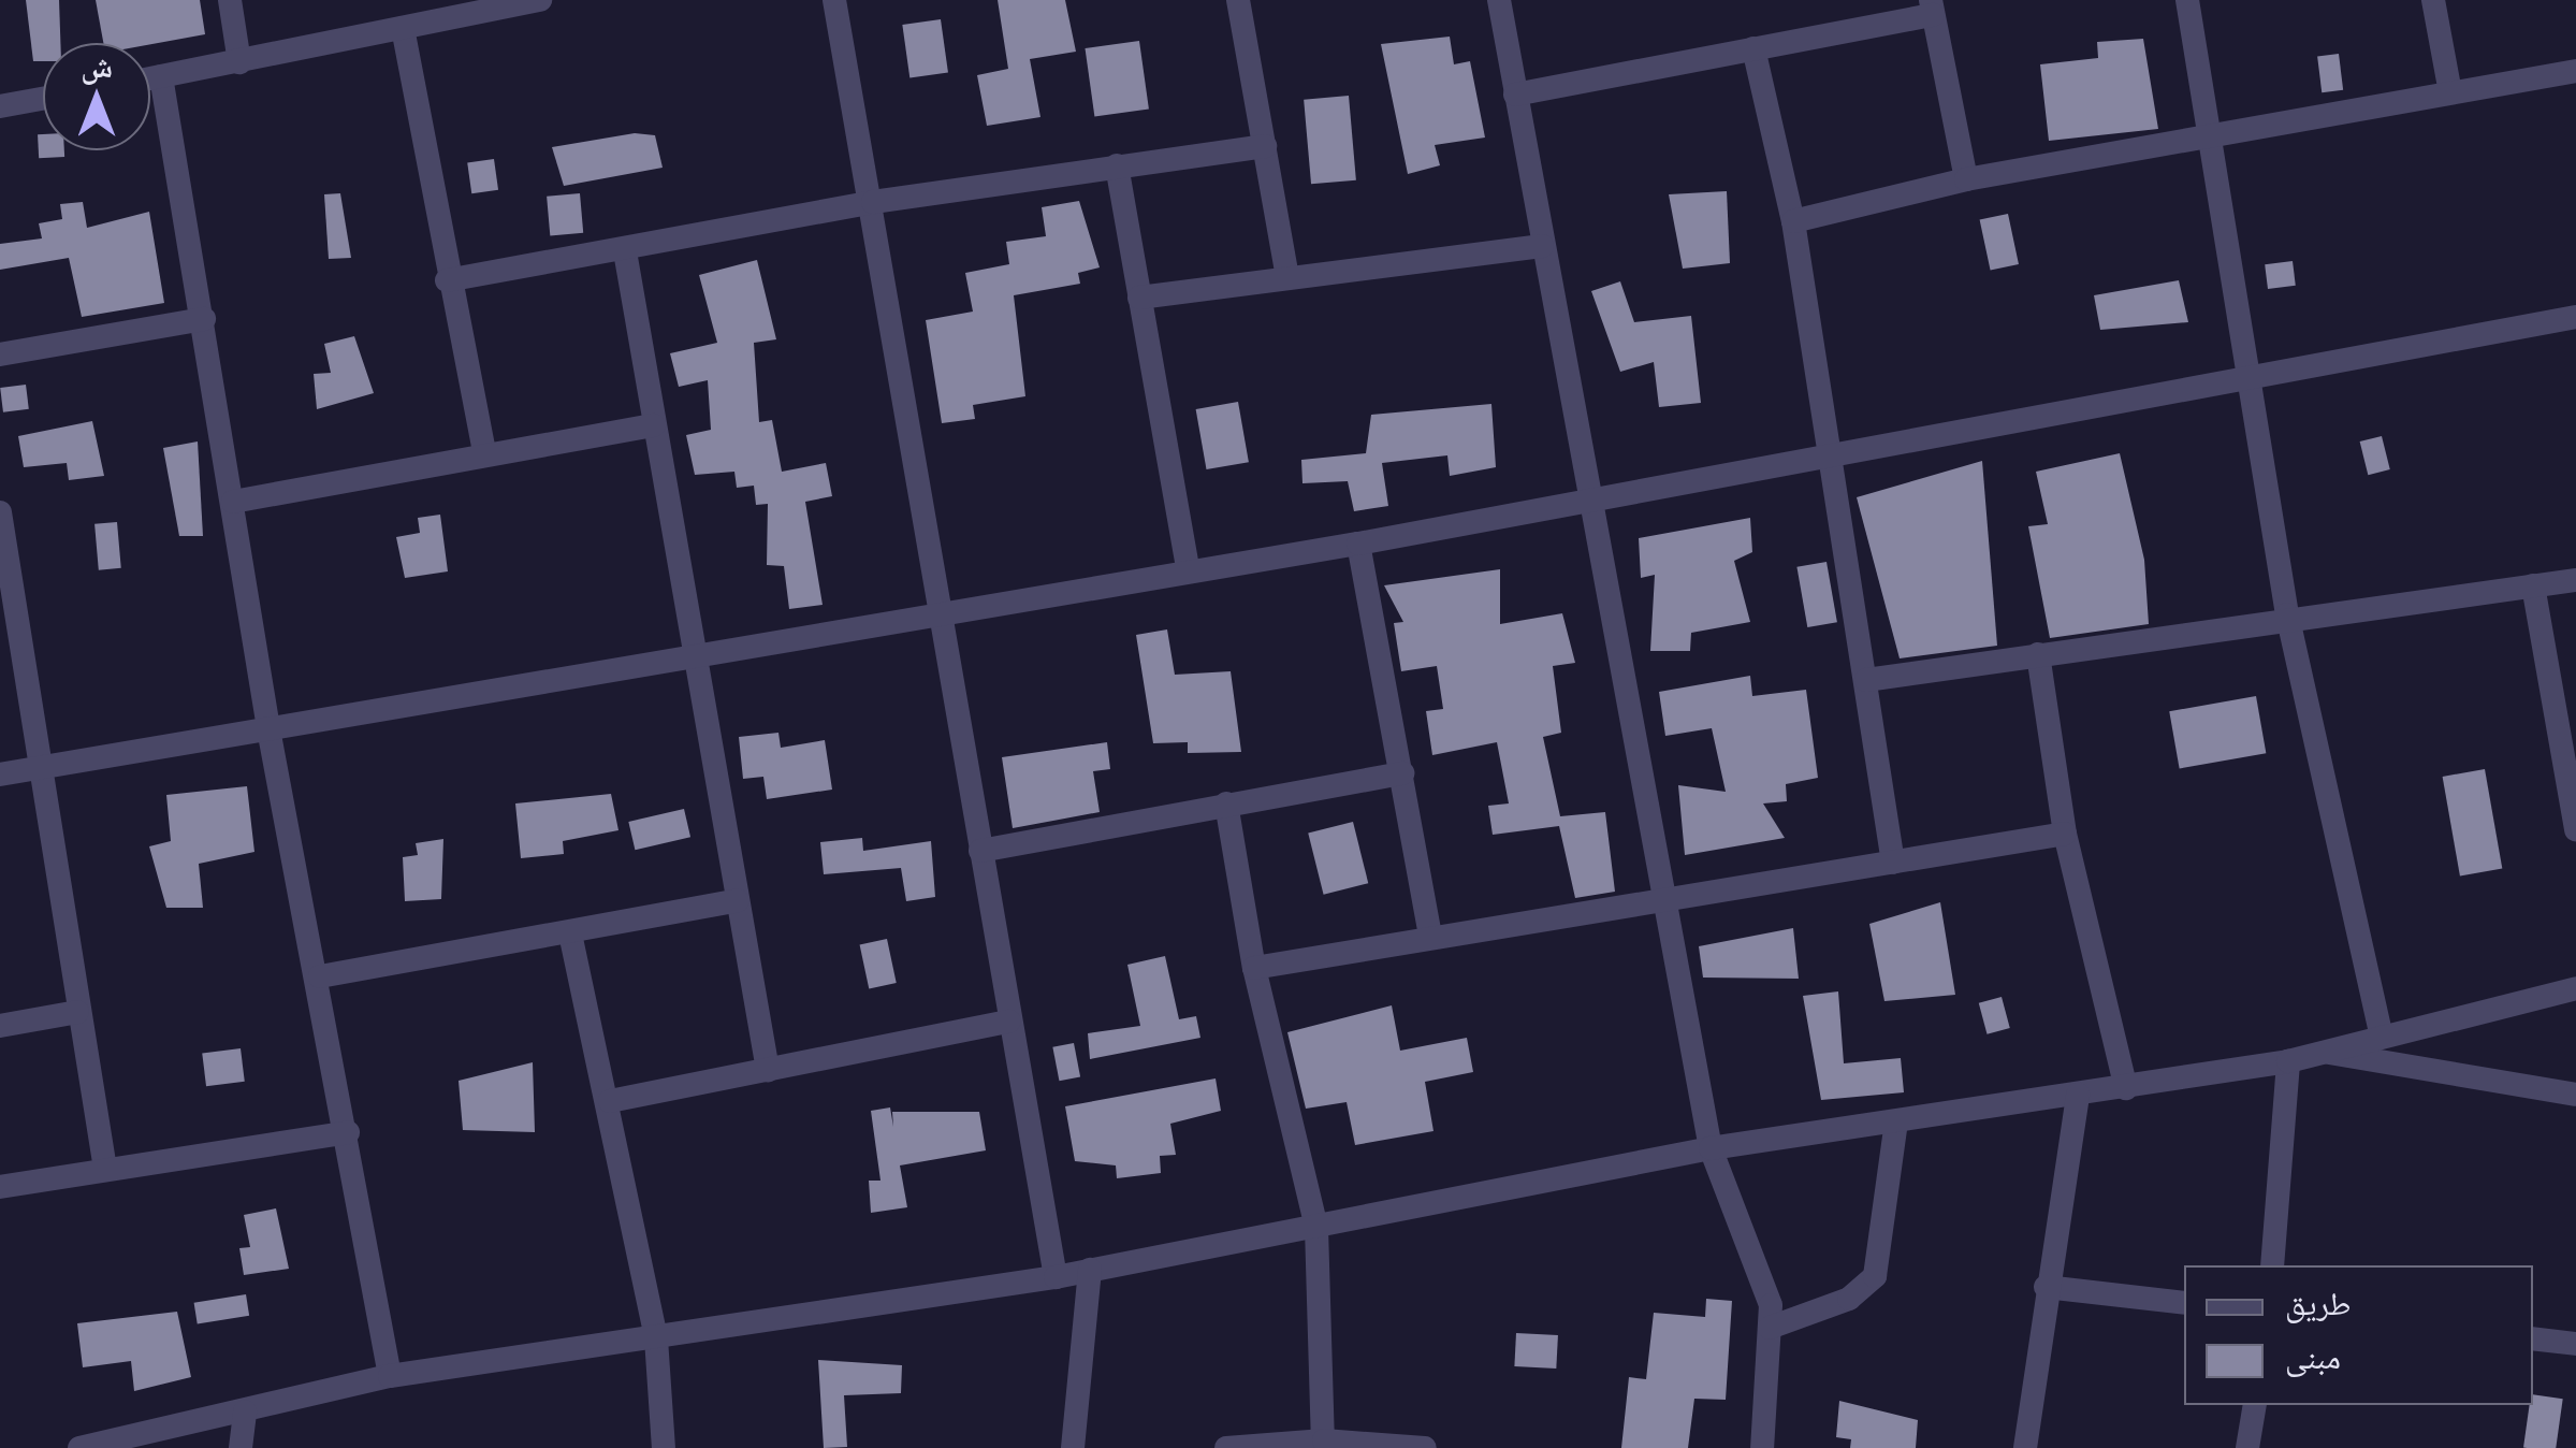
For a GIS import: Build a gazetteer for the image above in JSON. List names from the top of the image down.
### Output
{
  "legend": ["طريق", "مبنى"],
  "north": "top"
}
